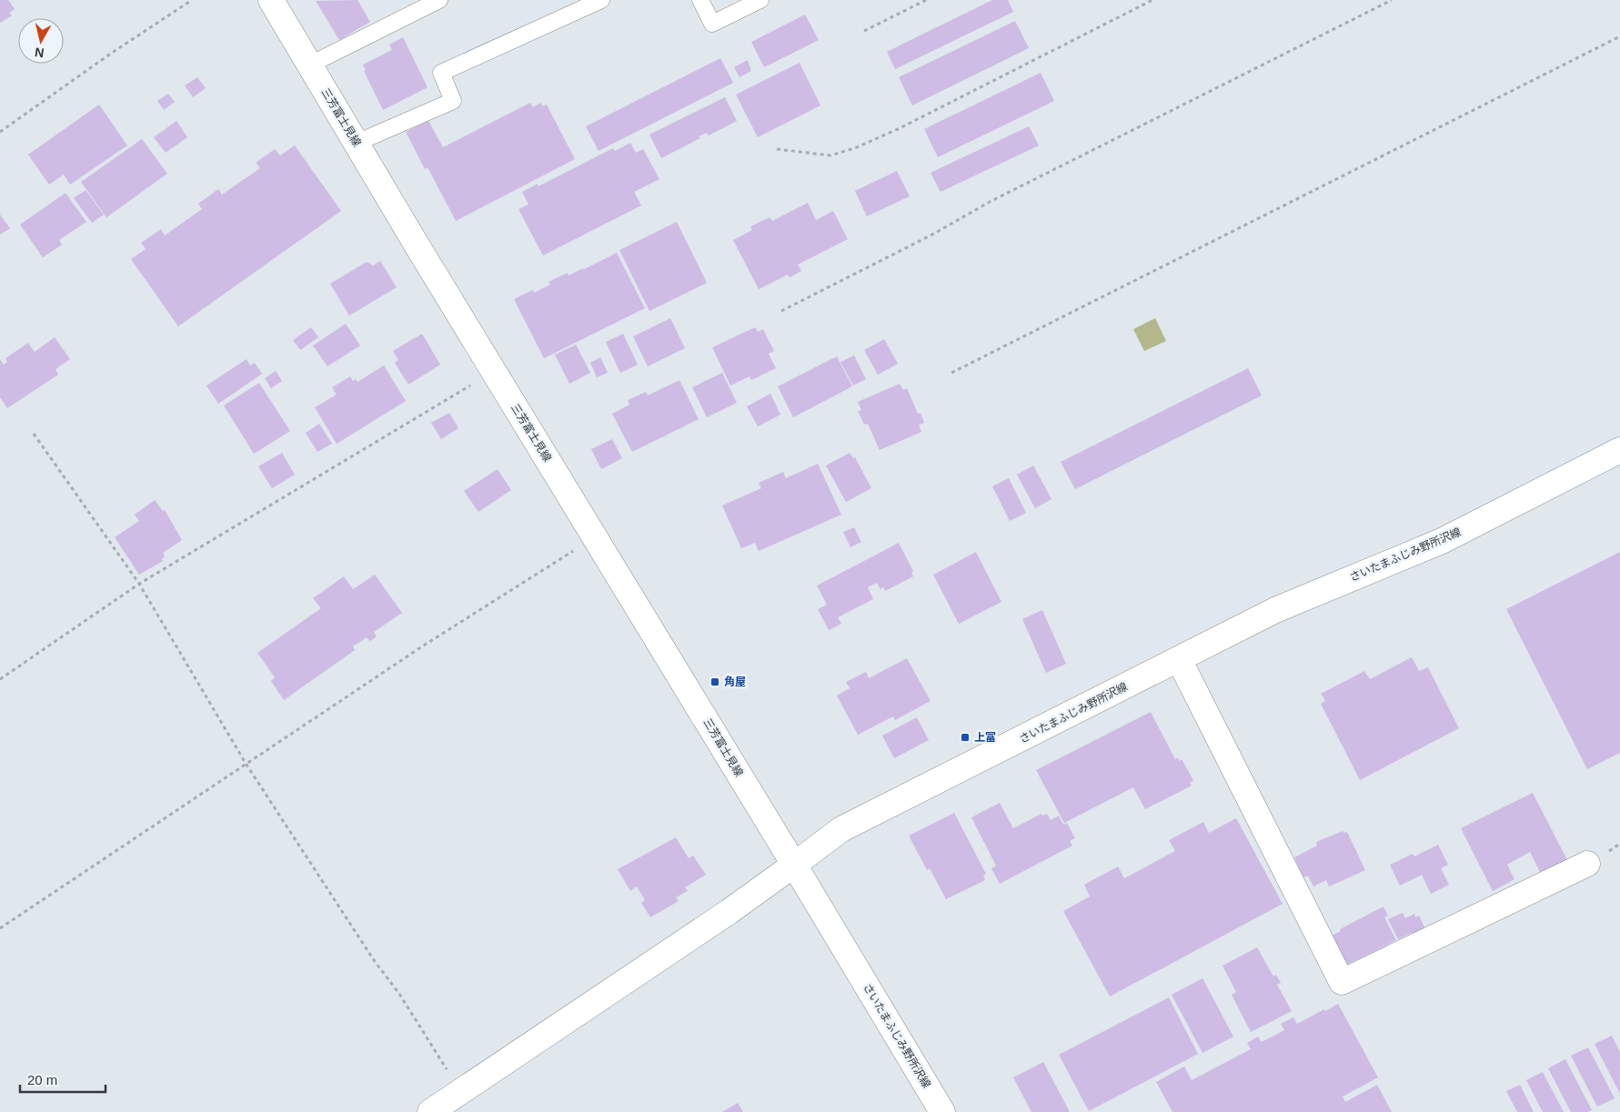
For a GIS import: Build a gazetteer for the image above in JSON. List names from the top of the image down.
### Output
{
  "streets": {
    "main road": ["三芳富士見線", "さいたまふじみ野所沢線"]
  },
  "crossings": [
    ["三芳富士見線", "さいたまふじみ野所沢線"]
  ],
  "places": {
    "transit": ["角屋", "上富"]
  },
  "scale_bar": "20 m",
  "north": "bottom"
}
